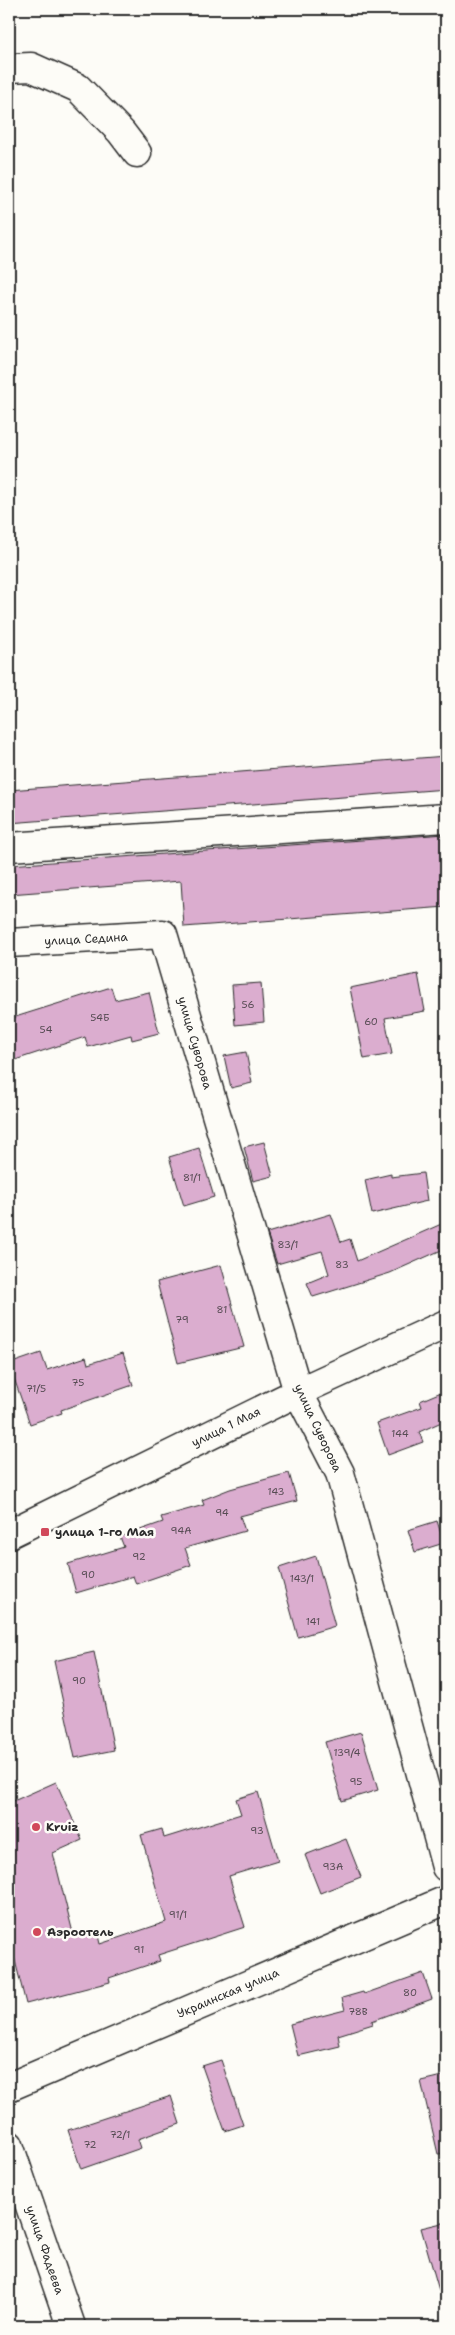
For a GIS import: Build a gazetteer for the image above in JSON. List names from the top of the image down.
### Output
{
  "streets": {
    "street": [
      "улица Седина",
      "улица Суворова",
      "улица 1 Мая",
      "Украинская улица",
      "улица Фадеева"
    ]
  },
  "crossings": [
    ["улица Седина", "улица Суворова"],
    ["улица Суворова", "улица 1 Мая"]
  ],
  "places": {
    "transit": ["улица 1-го Мая"],
    "other": ["Kruiz", "Аэроотель"]
  },
  "house_numbers": [
    "56",
    "54Б",
    "60",
    "54",
    "81/1",
    "83/1",
    "83",
    "81",
    "79",
    "75",
    "71/5",
    "144",
    "143",
    "94",
    "94А",
    "92",
    "90",
    "143/1",
    "141",
    "90",
    "139/4",
    "95",
    "93",
    "93А",
    "91/1",
    "91",
    "80",
    "78В",
    "72/1",
    "72"
  ]
}
